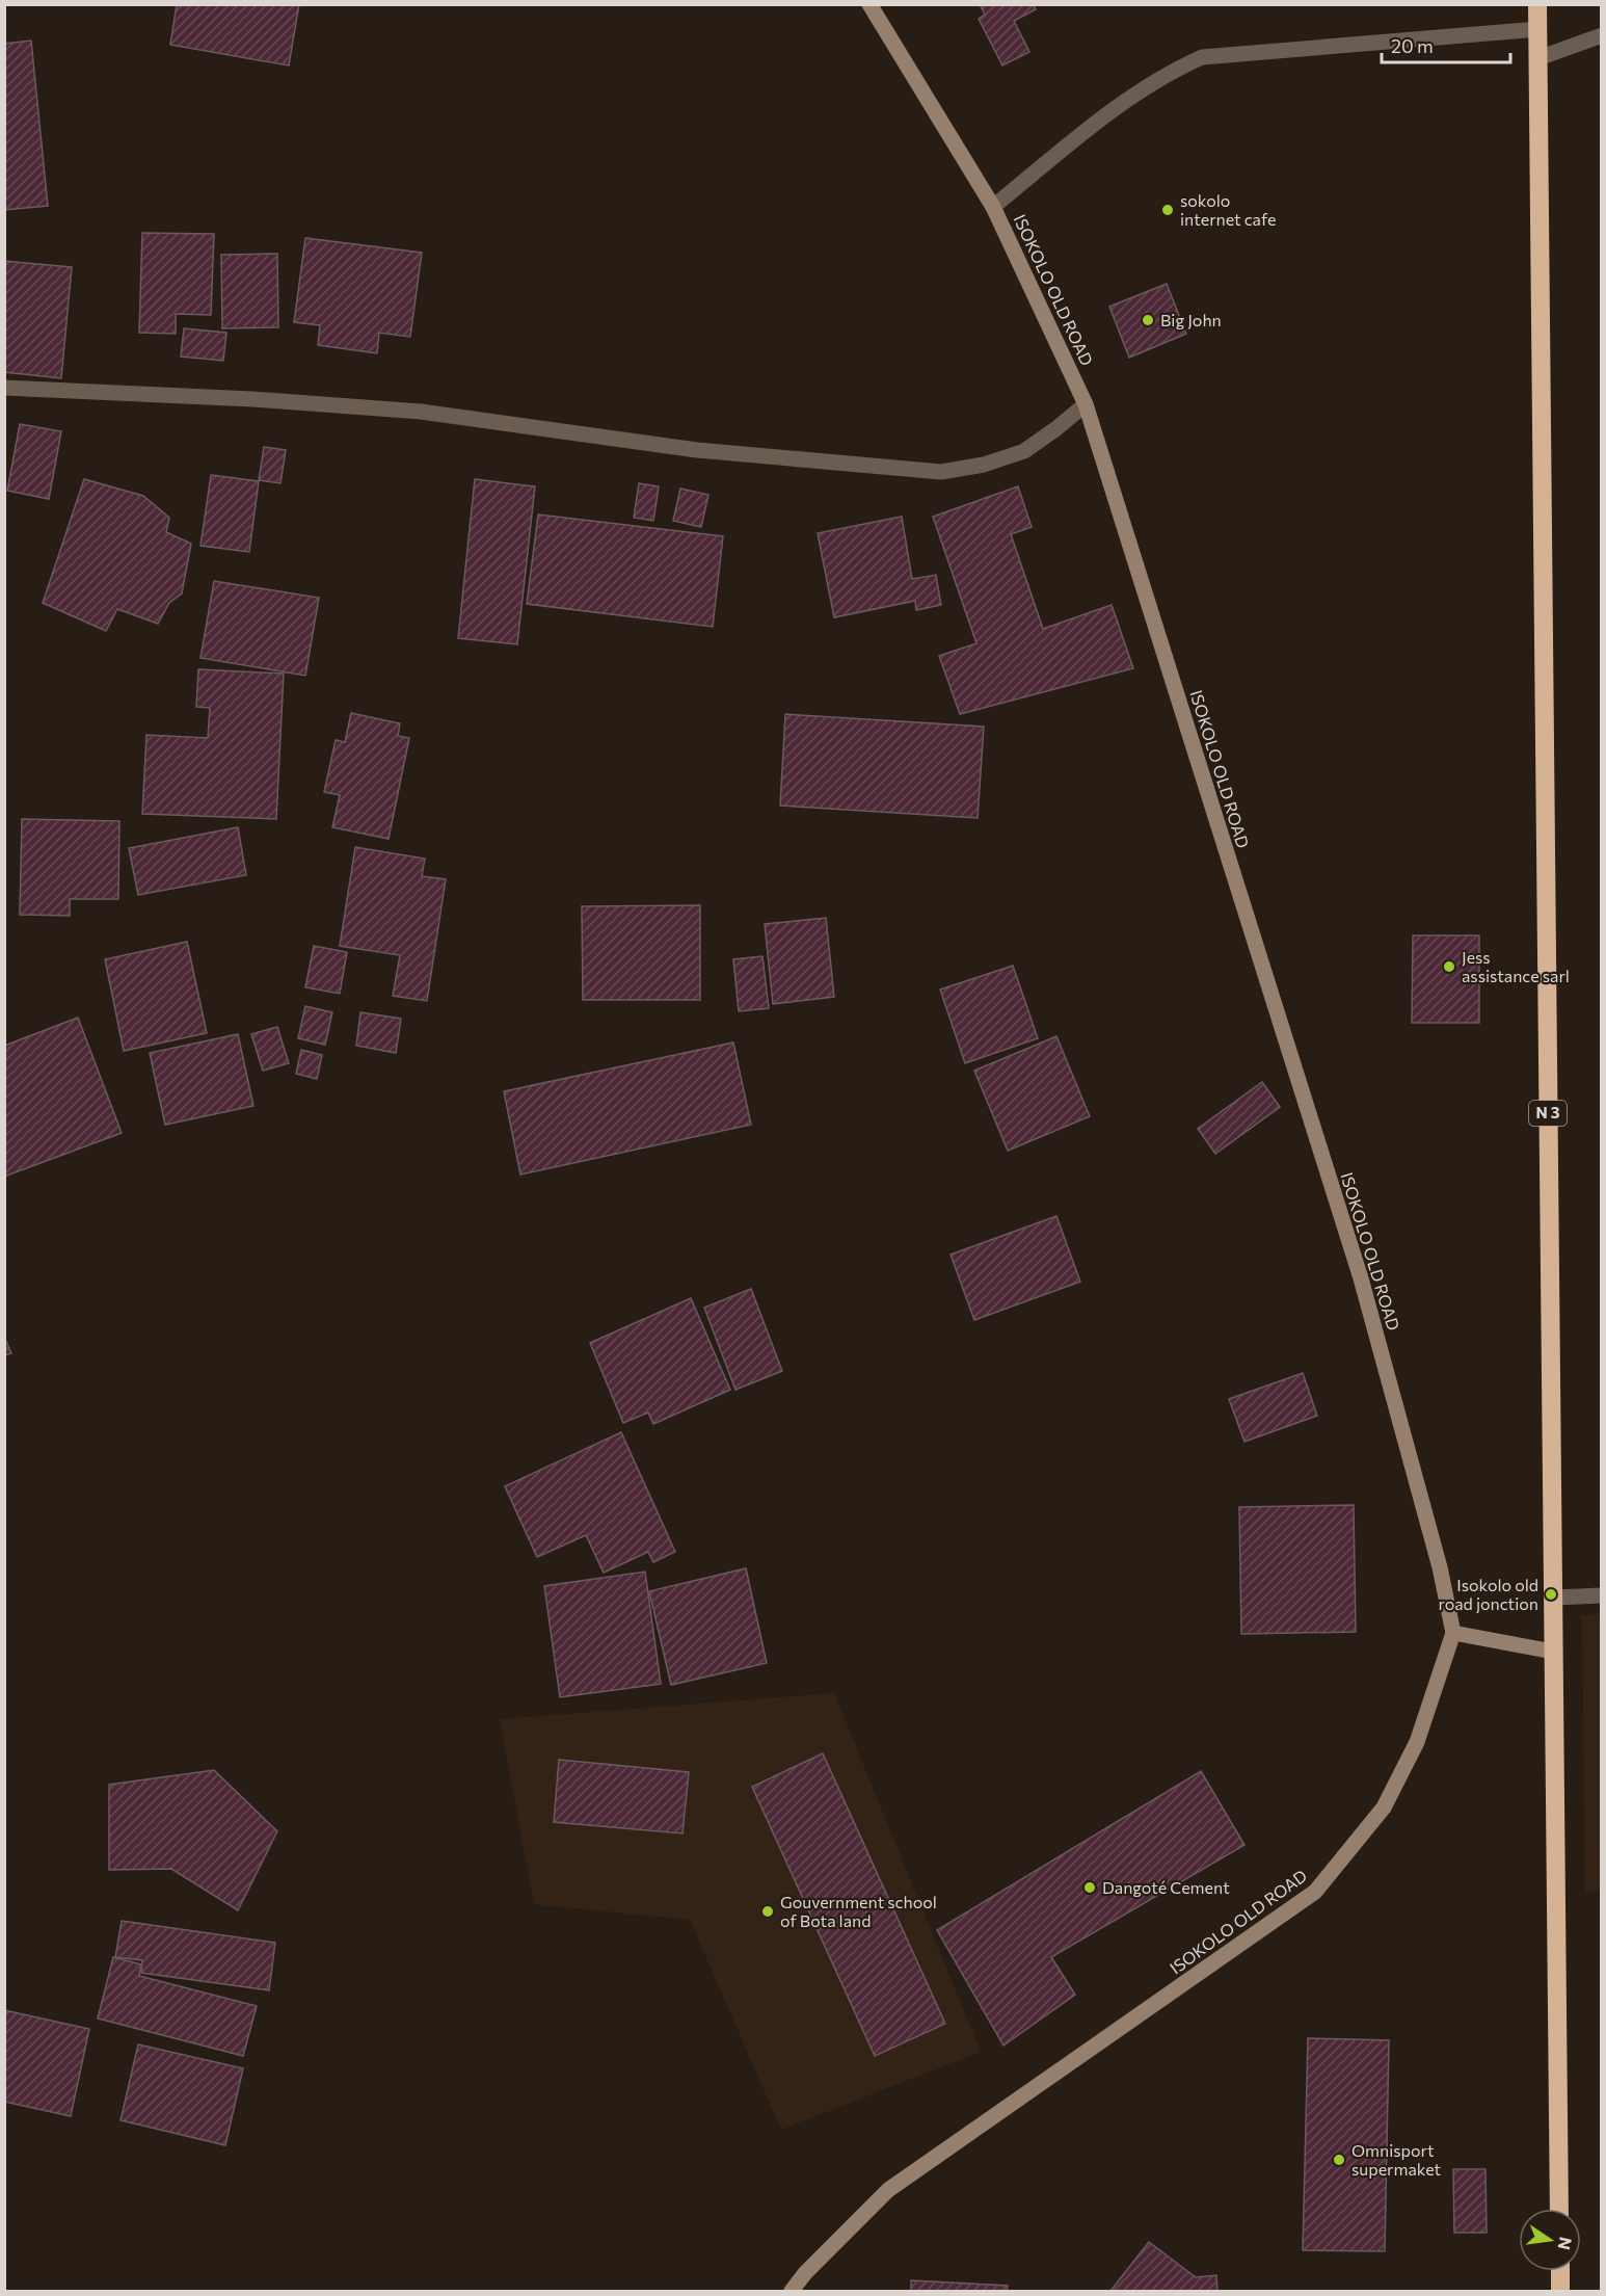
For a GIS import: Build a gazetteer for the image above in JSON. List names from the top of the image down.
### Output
{
  "streets": {
    "highway": ["N 3"],
    "street": ["ISOKOLO OLD ROAD"]
  },
  "places": [
    "sokolo internet cafe",
    "Big John",
    "Jess assistance sarl",
    "Isokolo old road jonction",
    "Dangoté Cement",
    "Gouvernment school of Bota land",
    "Omnisport supermaket"
  ],
  "scale_bar": "20 m",
  "north": "right"
}
